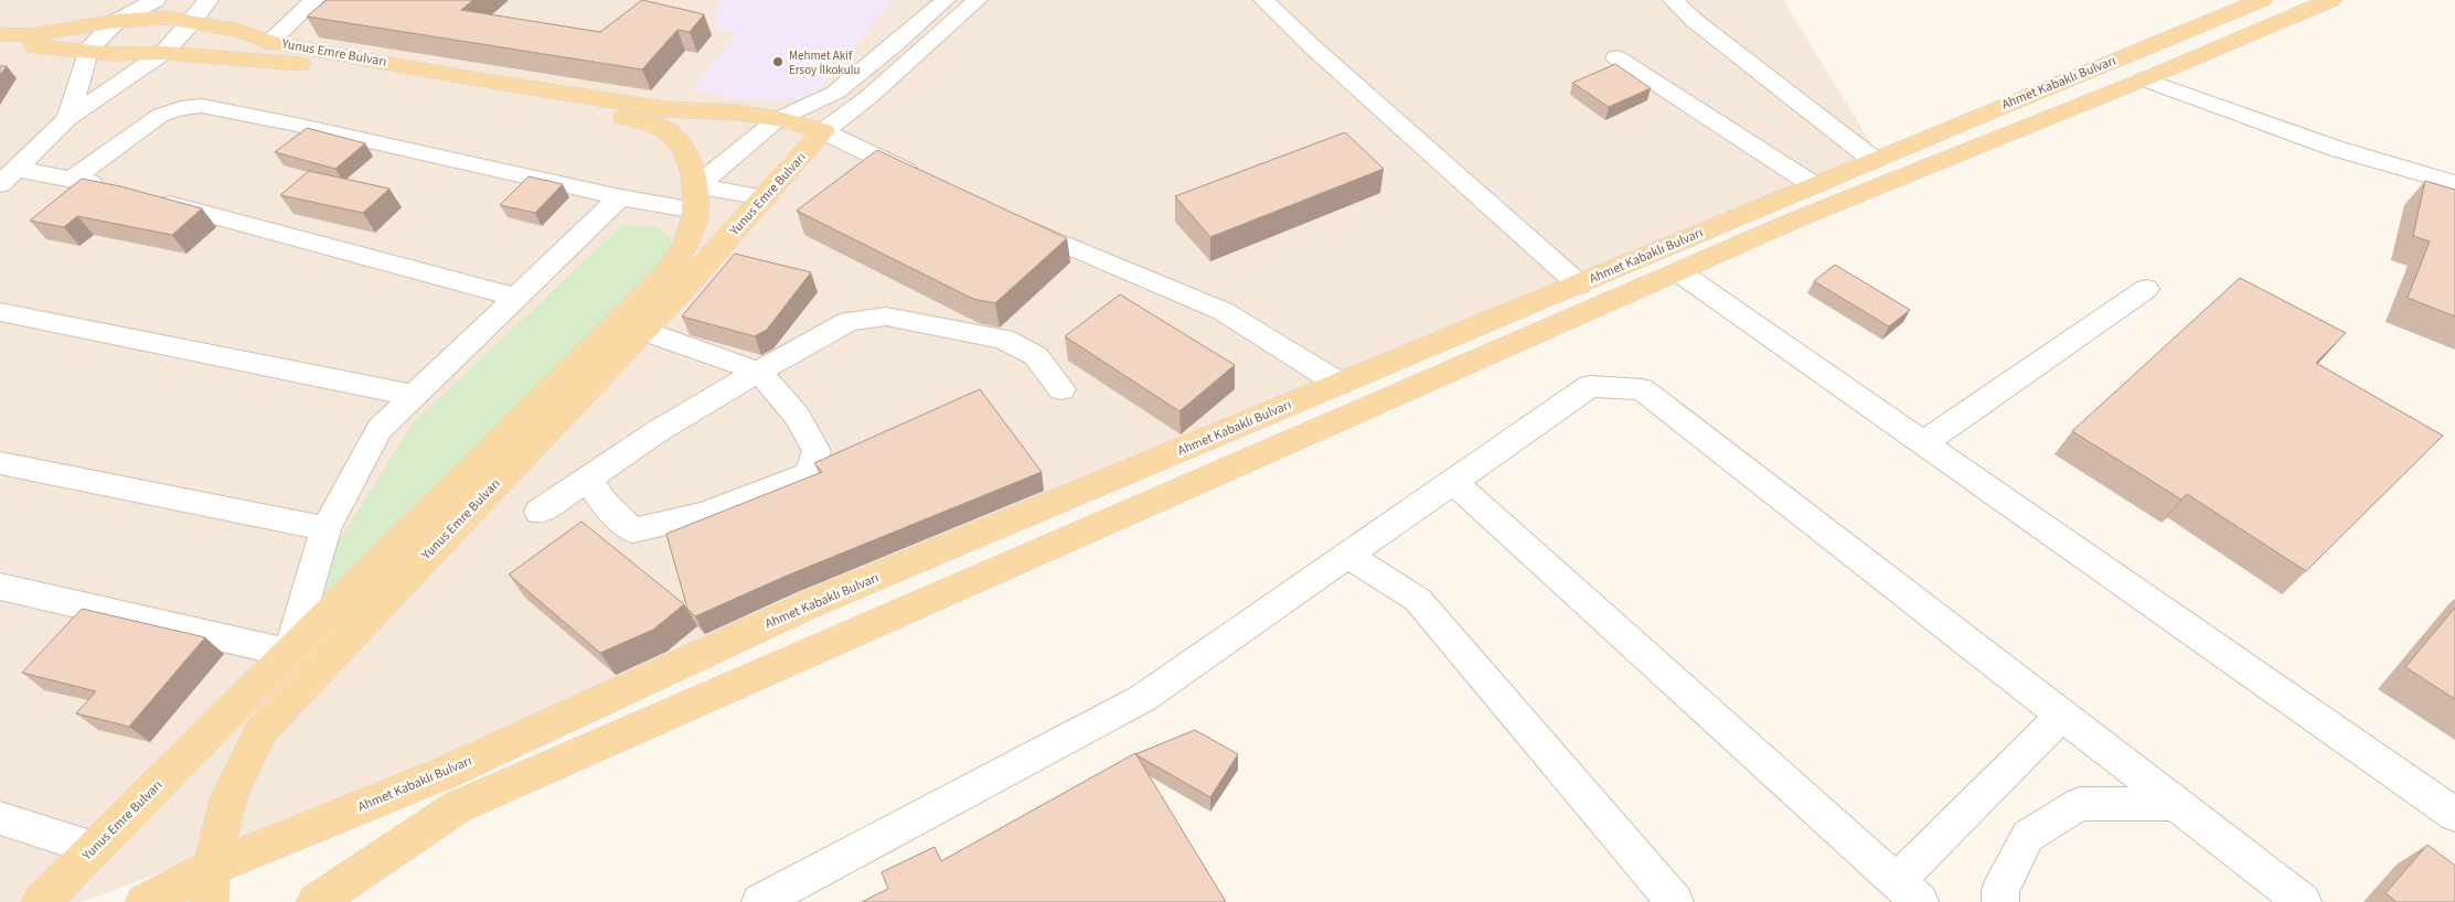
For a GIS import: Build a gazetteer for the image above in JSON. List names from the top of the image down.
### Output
{
  "streets": {
    "main road": ["Yunus Emre Bulvarı", "Ahmet Kabaklı Bulvarı"]
  },
  "crossings": [
    ["Yunus Emre Bulvarı", "Ahmet Kabaklı Bulvarı"]
  ],
  "places": ["Mehmet Akif Ersoy İlkokulu"]
}
